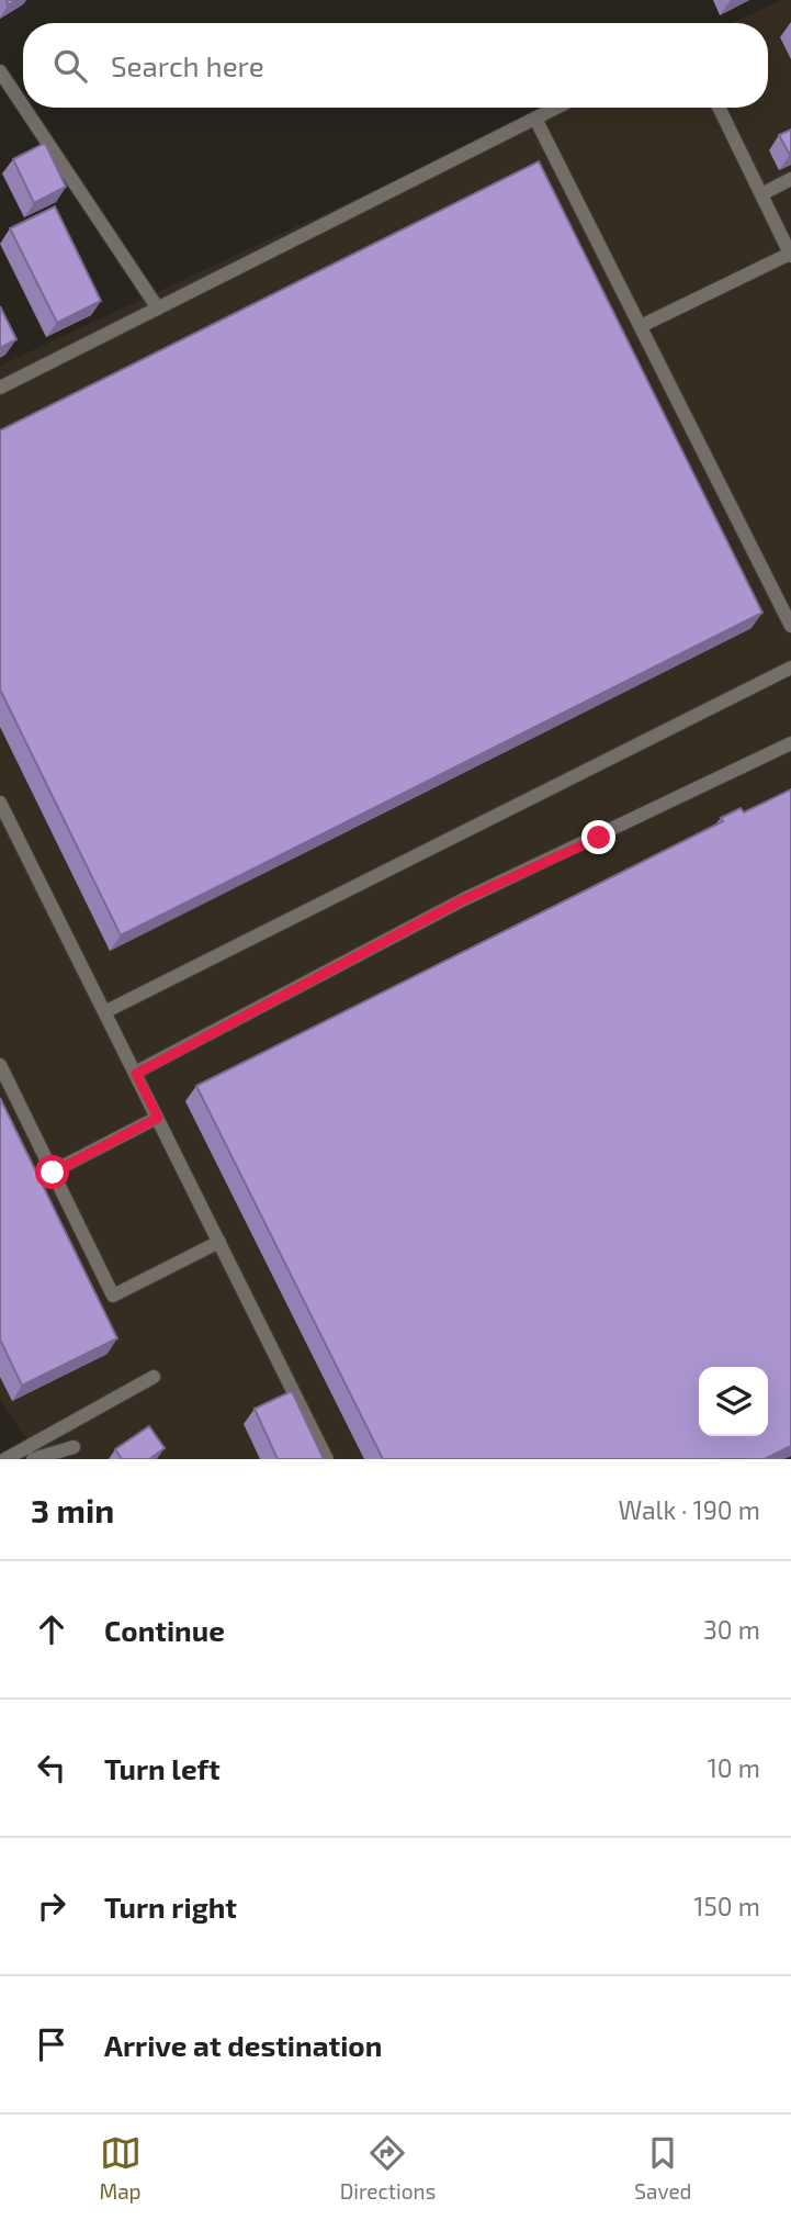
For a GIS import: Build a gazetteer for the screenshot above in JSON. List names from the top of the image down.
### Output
{
  "page": {
    "search": "Search here",
    "heading": ["3 min", "Walk · 190 m"],
    "list": [
      ["Continue", "30 m"],
      ["Turn left", "10 m"],
      ["Turn right", "150 m"],
      "Arrive at destination"
    ],
    "nav": ["Map", "Directions", "Saved"]
  }
}
